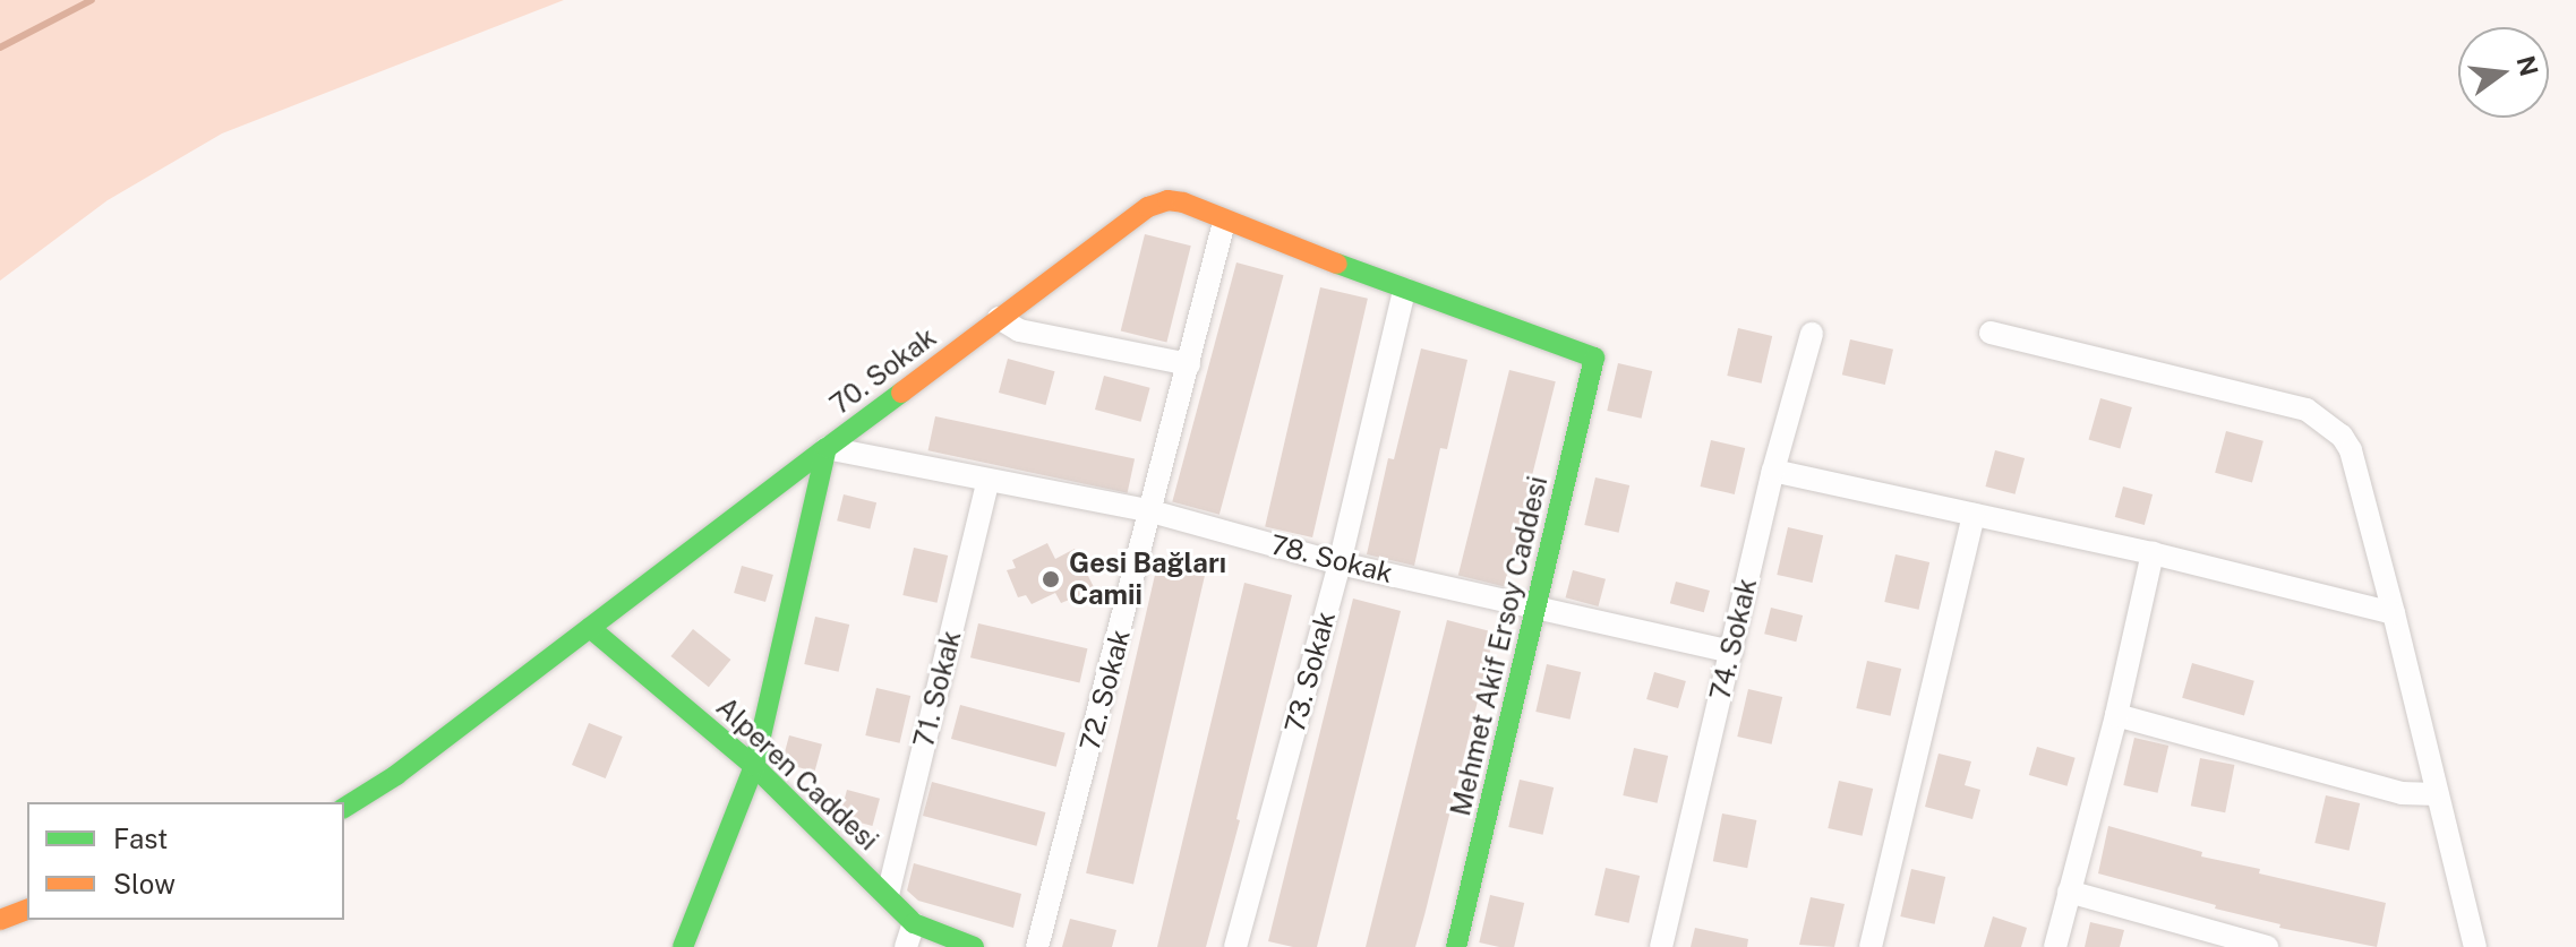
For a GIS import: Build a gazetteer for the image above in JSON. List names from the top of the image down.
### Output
{
  "streets": {
    "street": [
      "70. Sokak",
      "78. Sokak",
      "74. Sokak",
      "Mehmet Akif Ersoy Caddesi",
      "73. Sokak",
      "71. Sokak",
      "72. Sokak",
      "Alperen Caddesi"
    ]
  },
  "crossings": [
    ["70. Sokak", "78. Sokak"],
    ["70. Sokak", "72. Sokak"],
    ["70. Sokak", "Alperen Caddesi"],
    ["78. Sokak", "74. Sokak"],
    ["78. Sokak", "Mehmet Akif Ersoy Caddesi"],
    ["78. Sokak", "73. Sokak"],
    ["78. Sokak", "71. Sokak"],
    ["78. Sokak", "72. Sokak"],
    ["Mehmet Akif Ersoy Caddesi", "73. Sokak"],
    ["71. Sokak", "Alperen Caddesi"]
  ],
  "places": ["Gesi Bağları Camii"],
  "legend": ["Fast", "Slow"],
  "north": "right"
}
